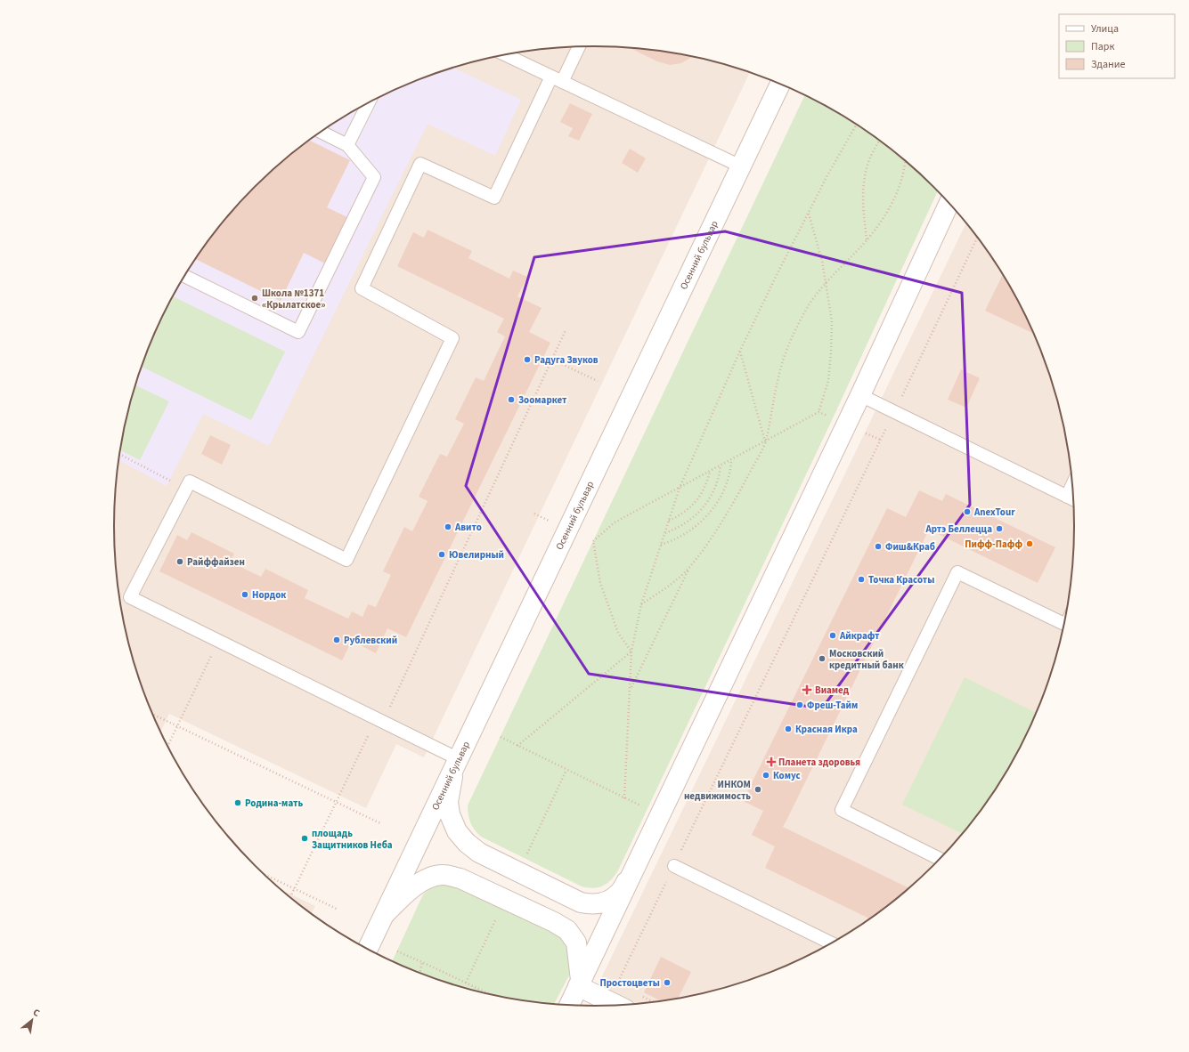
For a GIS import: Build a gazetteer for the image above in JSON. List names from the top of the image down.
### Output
{
  "streets": {
    "street": ["Осенний бульвар"]
  },
  "places": {
    "other": [
      "Школа №1371 «Крылатское»",
      "Радуга Звуков",
      "Зоомаркет",
      "AnexTour",
      "Авито",
      "Артэ Беллецца",
      "Пифф-Пафф",
      "Фиш&Краб",
      "Ювелирный",
      "Райффайзен",
      "Точка Красоты",
      "Нордок",
      "Айкрафт",
      "Рублевский",
      "Московский кредитный банк",
      "Фреш-Тайм",
      "Красная Икра",
      "Комус",
      "ИНКОМ недвижимость",
      "Родина-мать",
      "площадь Защитников Неба",
      "Простоцветы"
    ],
    "health": ["Виамед", "Планета здоровья"]
  },
  "legend": ["Улица", "Парк", "Здание"],
  "north": "top right"
}
